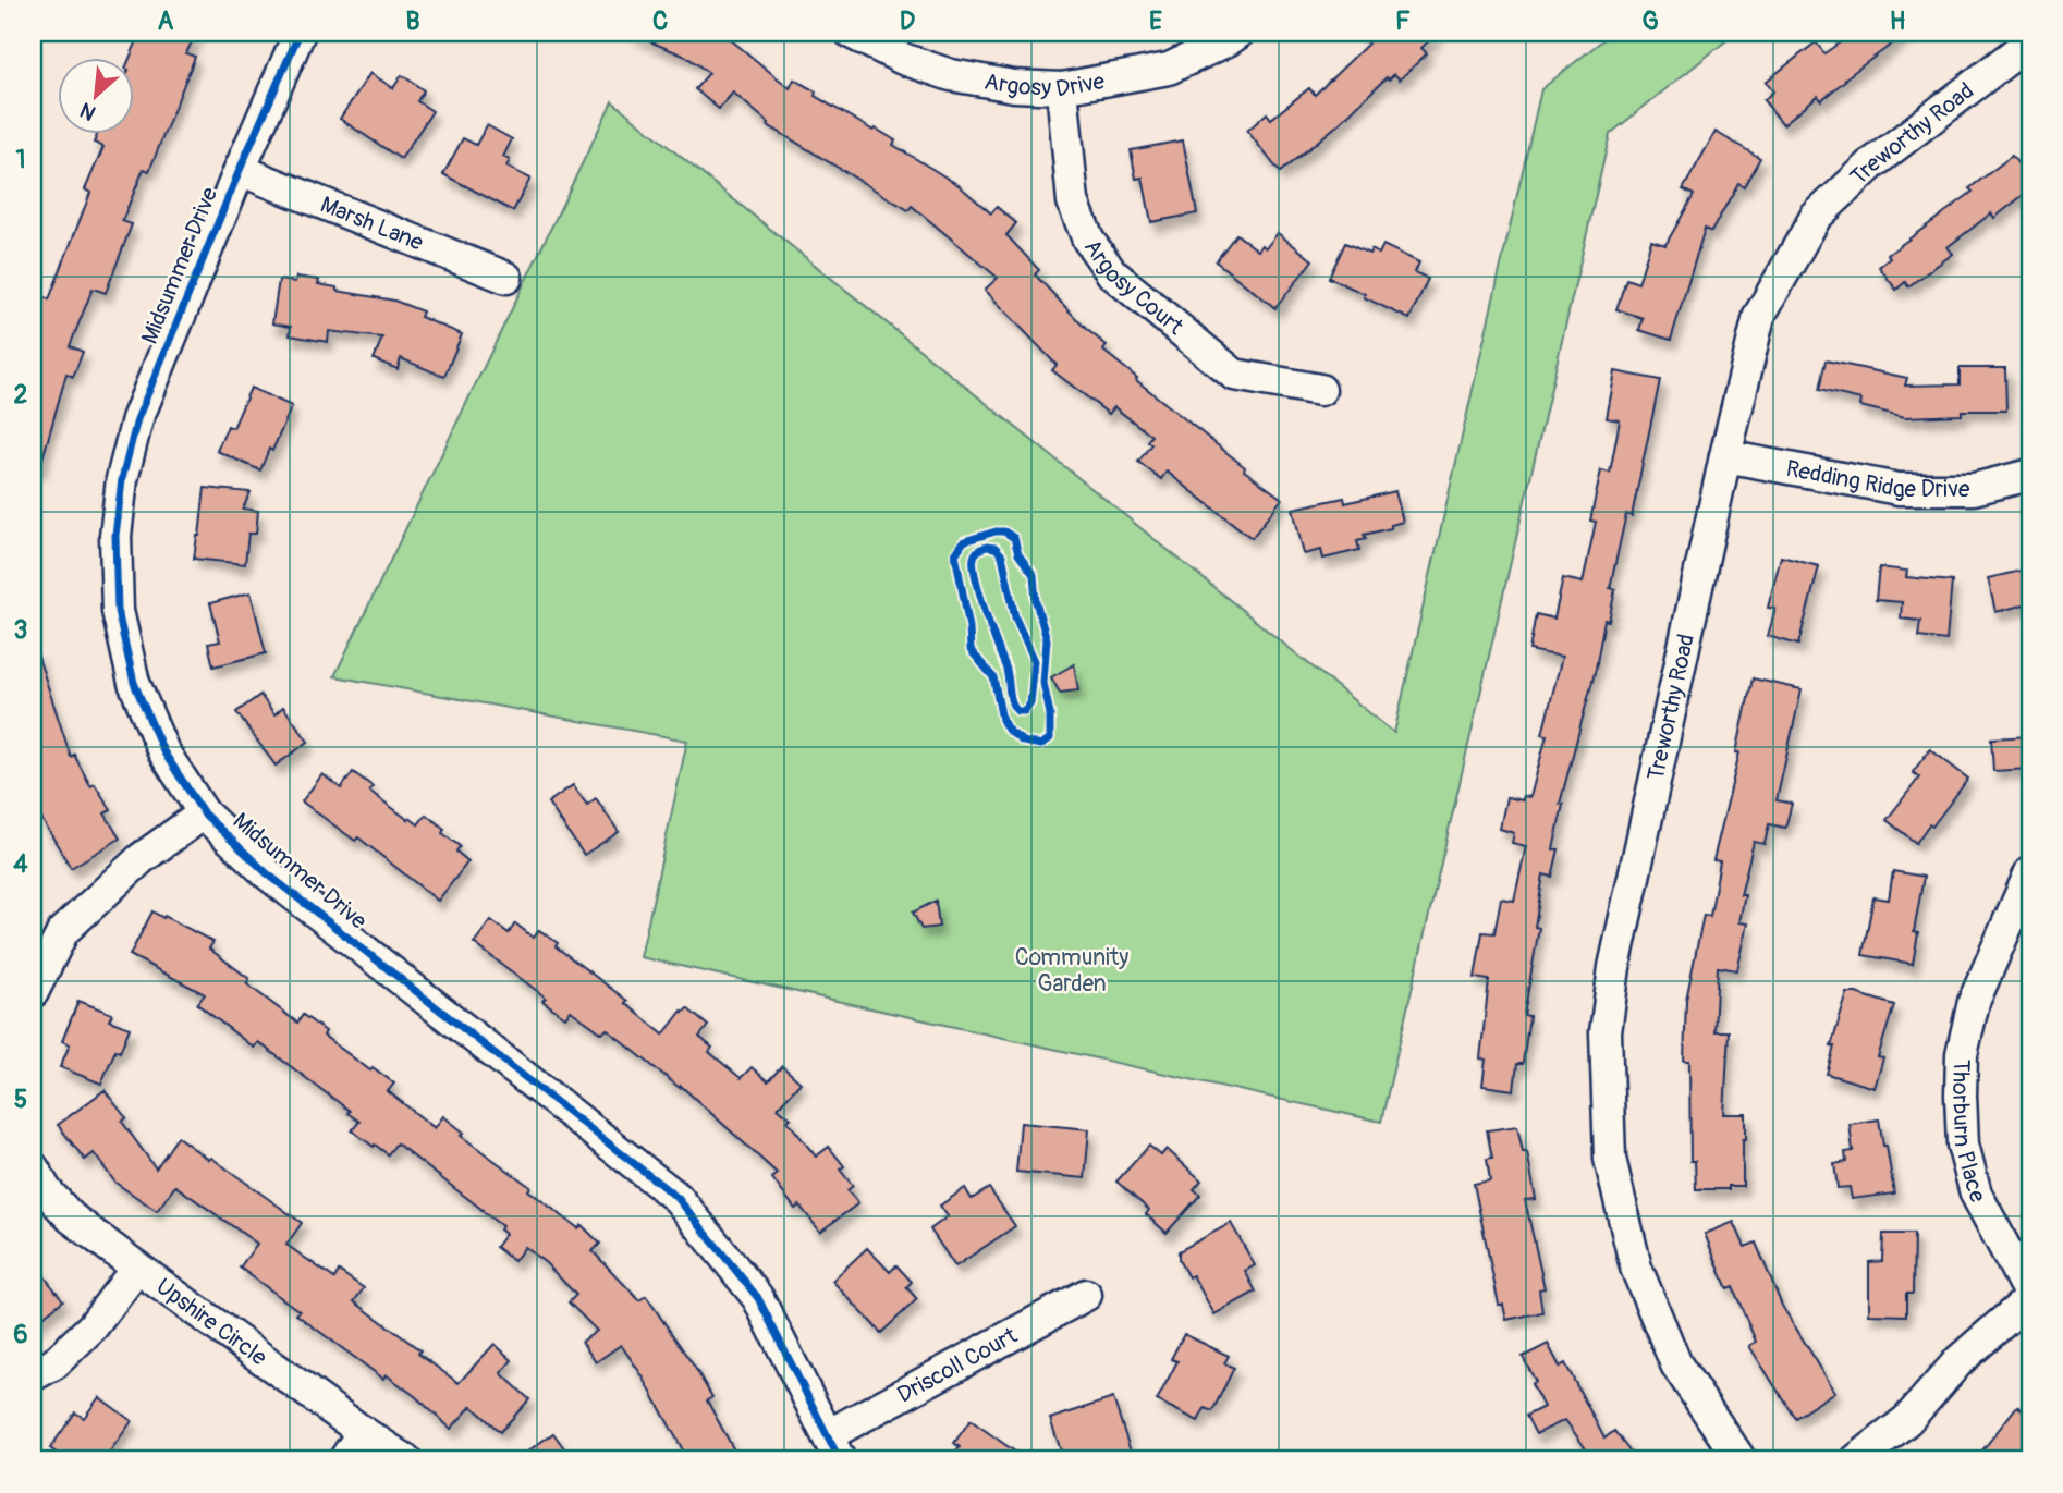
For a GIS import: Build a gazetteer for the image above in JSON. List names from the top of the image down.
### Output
{
  "streets": {
    "street": [
      "Argosy Drive",
      "Treworthy Road",
      "Marsh Lane",
      "Midsummer Drive",
      "Argosy Court",
      "Redding Ridge Drive",
      "Thorburn Place",
      "Upshire Circle",
      "Driscoll Court"
    ]
  },
  "crossings": [
    ["Argosy Drive", "Argosy Court"],
    ["Treworthy Road", "Redding Ridge Drive"],
    ["Marsh Lane", "Midsummer Drive"],
    ["Midsummer Drive", "Driscoll Court"]
  ],
  "parks": ["Community Garden"],
  "north": "bottom left",
  "grid": {
    "columns": [
      "A",
      "B",
      "C",
      "D",
      "E",
      "F",
      "G",
      "H"
    ],
    "rows": [
      "1",
      "2",
      "3",
      "4",
      "5",
      "6"
    ]
  }
}
